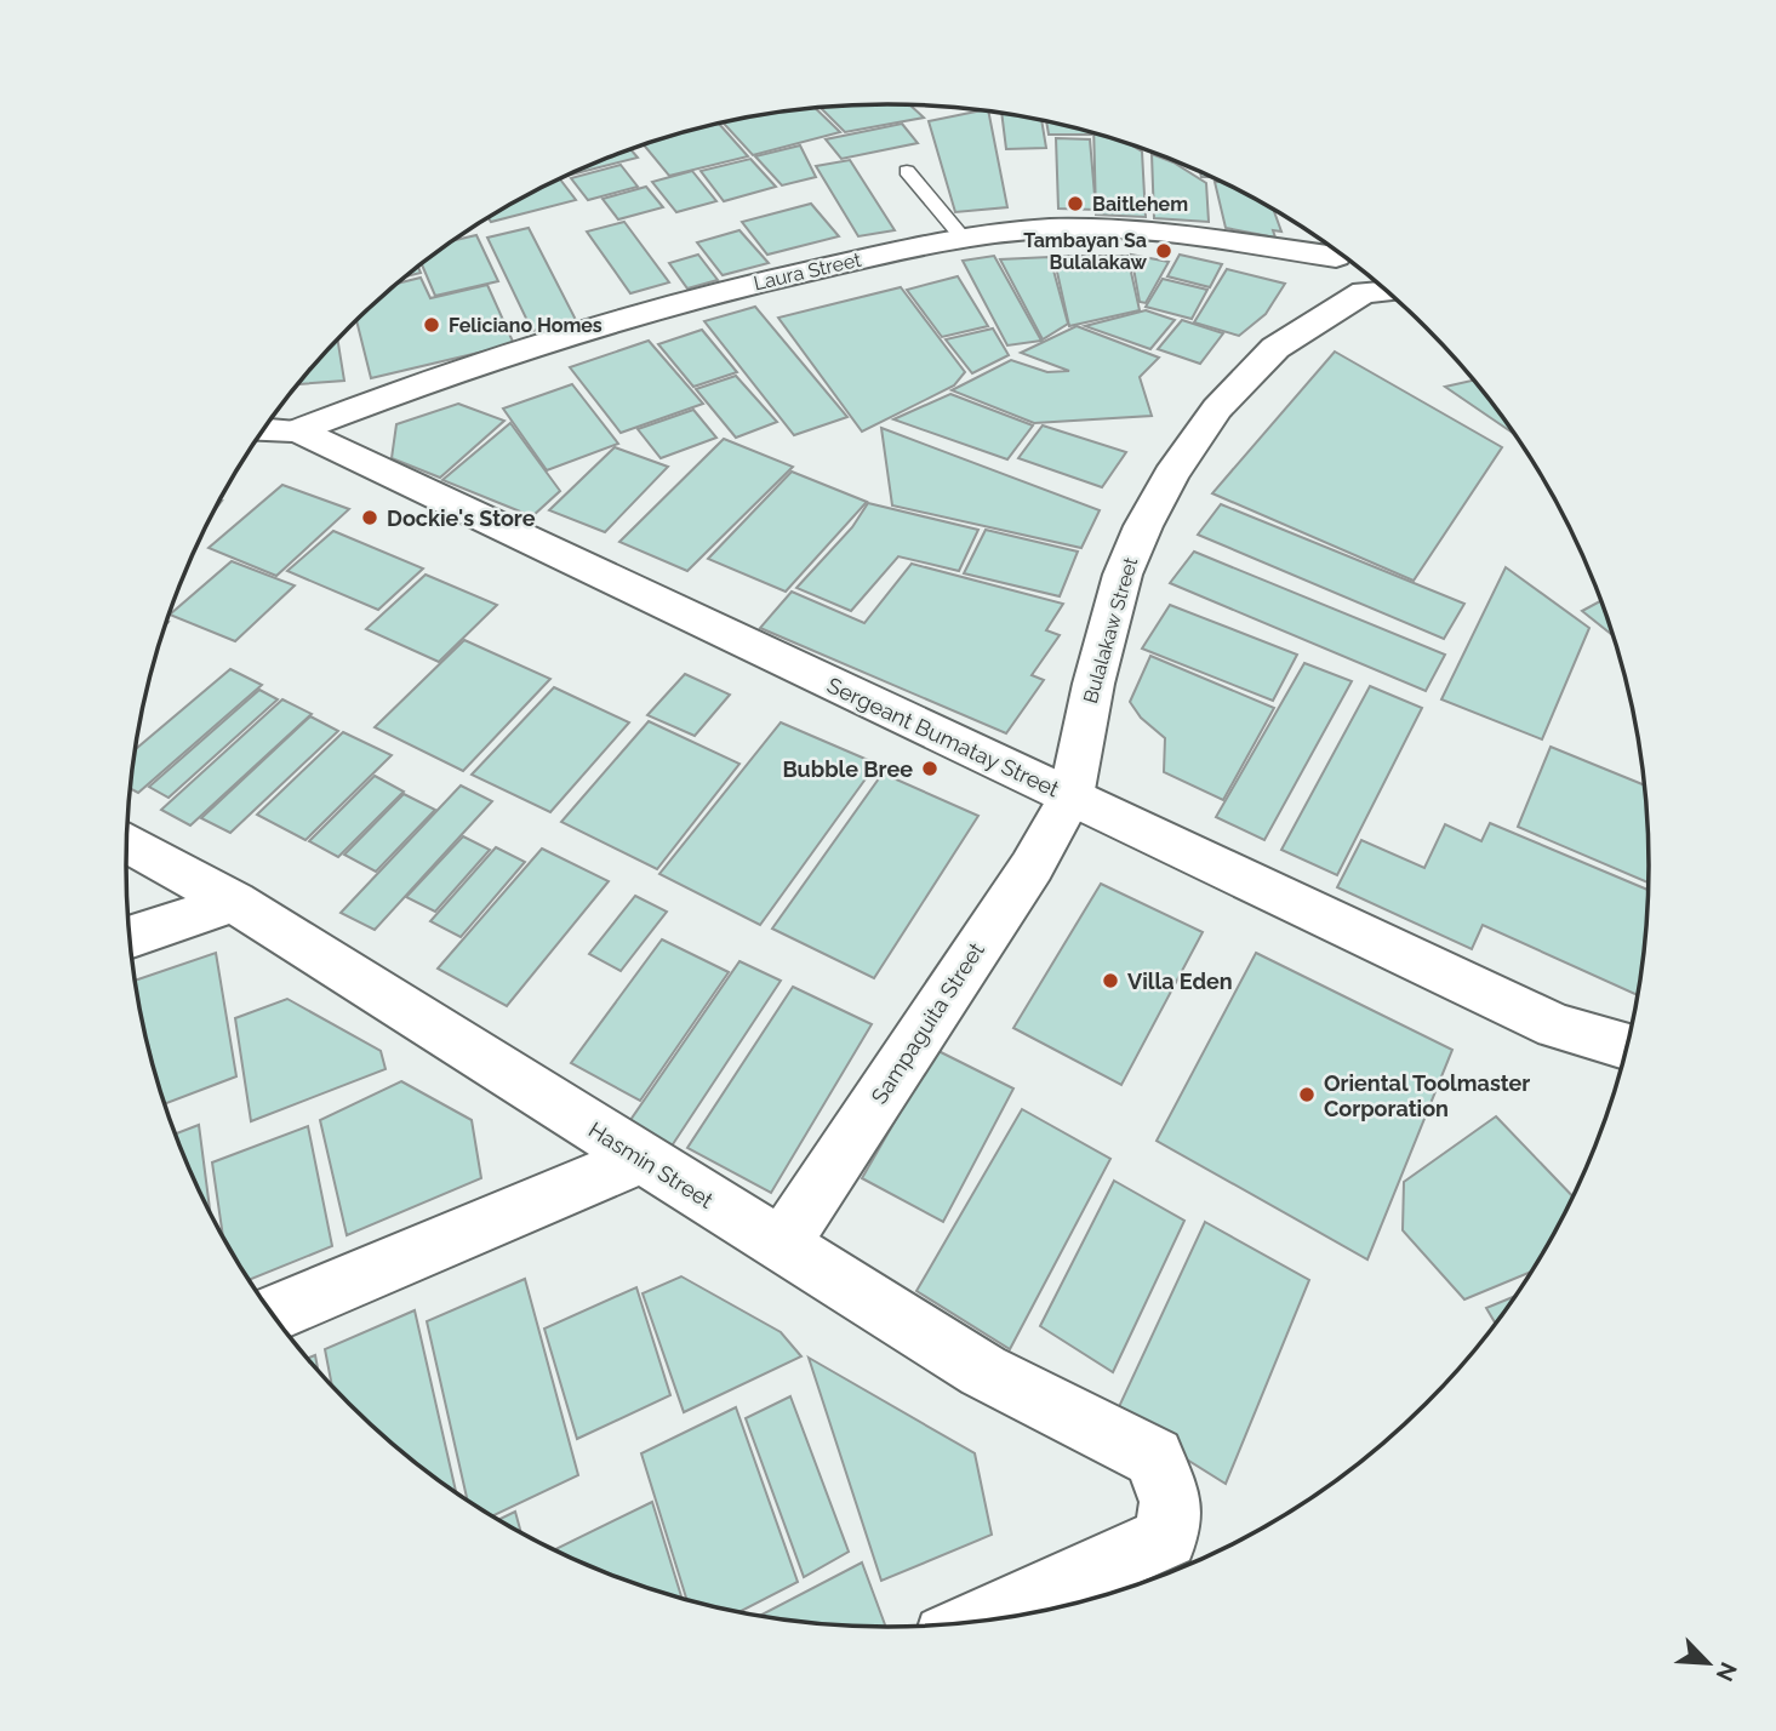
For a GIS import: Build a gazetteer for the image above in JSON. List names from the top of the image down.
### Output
{
  "streets": {
    "street": [
      "Laura Street",
      "Bulalakaw Street",
      "Sergeant Bumatay Street",
      "Sampaguita Street",
      "Hasmin Street"
    ]
  },
  "crossings": [
    ["Laura Street", "Sergeant Bumatay Street"],
    ["Bulalakaw Street", "Sergeant Bumatay Street"],
    ["Bulalakaw Street", "Sampaguita Street"],
    ["Sergeant Bumatay Street", "Sampaguita Street"],
    ["Sampaguita Street", "Hasmin Street"]
  ],
  "places": [
    "Baitlehem",
    "Tambayan Sa Bulalakaw",
    "Feliciano Homes",
    "Dockie's Store",
    "Bubble Bree",
    "Villa Eden",
    "Oriental Toolmaster Corporation"
  ],
  "north": "bottom right"
}
